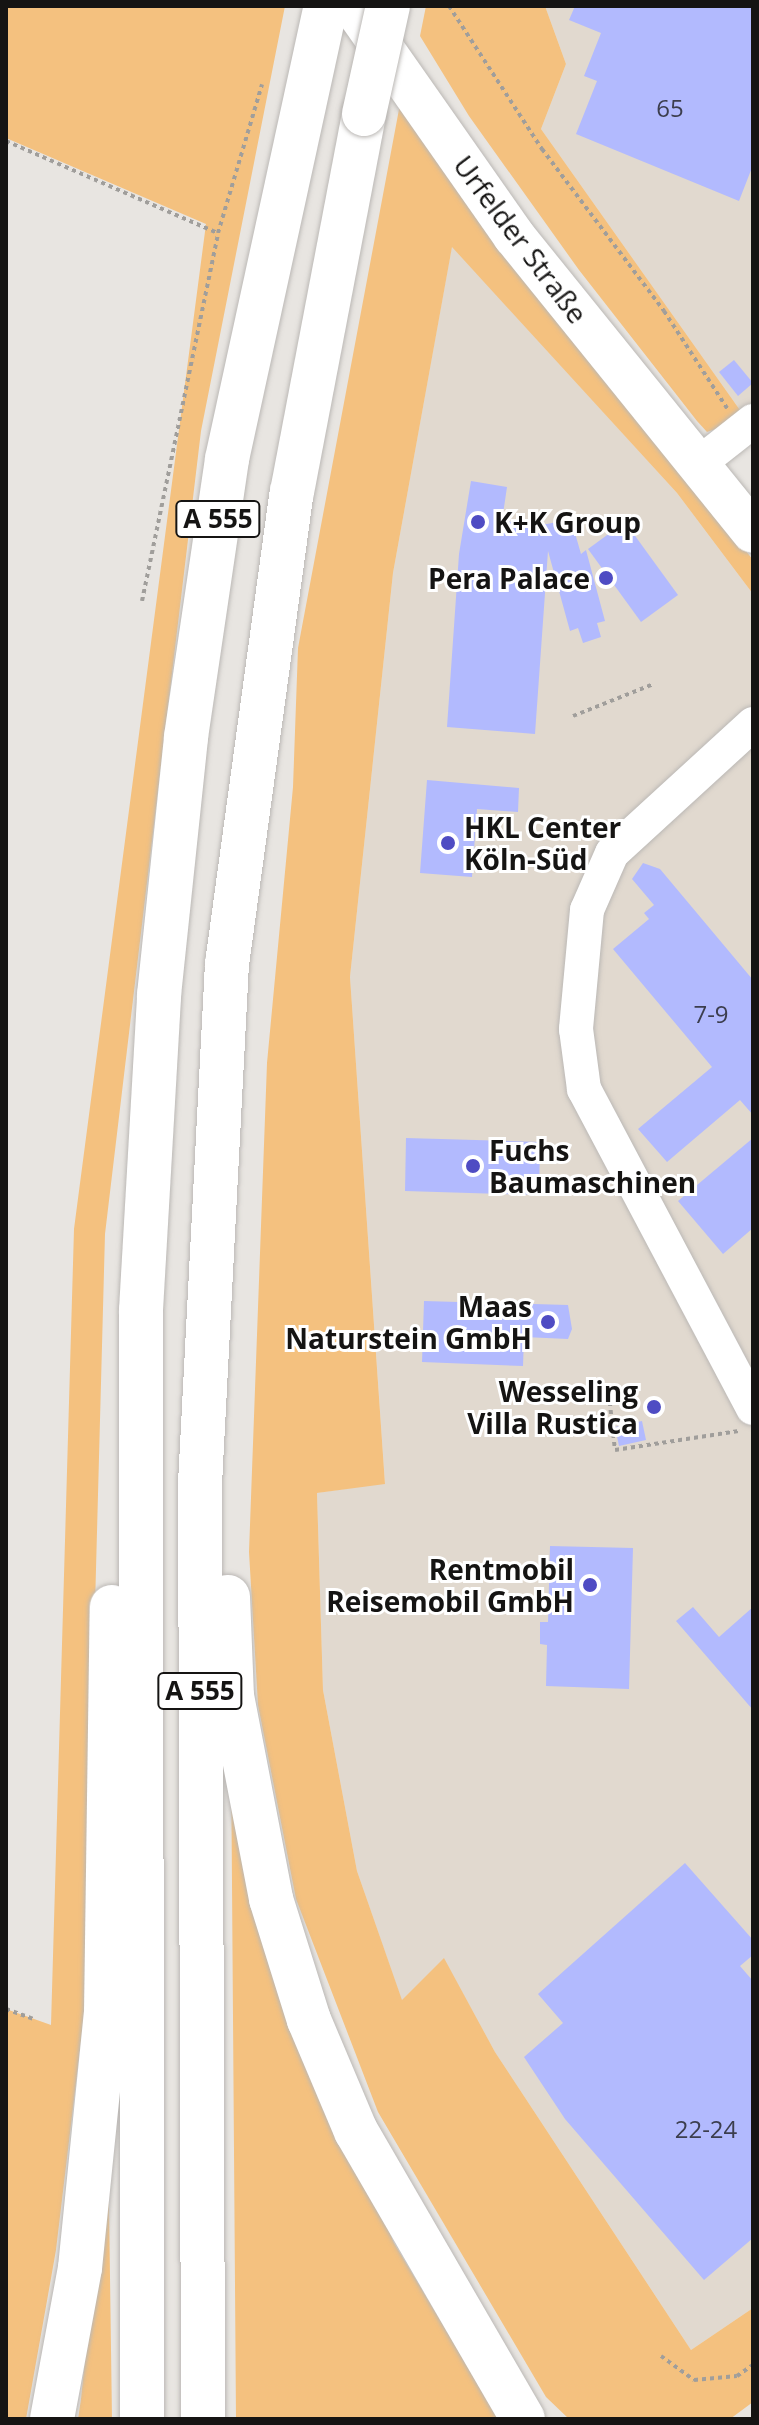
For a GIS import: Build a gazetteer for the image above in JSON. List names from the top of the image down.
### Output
{
  "streets": {
    "highway": ["A 555"],
    "main road": ["Urfelder Straße"]
  },
  "places": [
    "K+K Group",
    "Pera Palace",
    "HKL Center Köln-Süd",
    "Fuchs Baumaschinen",
    "Maas Naturstein GmbH",
    "Wesseling Villa Rustica",
    "Rentmobil Reisemobil GmbH"
  ],
  "house_numbers": ["65", "7-9", "22-24"]
}
